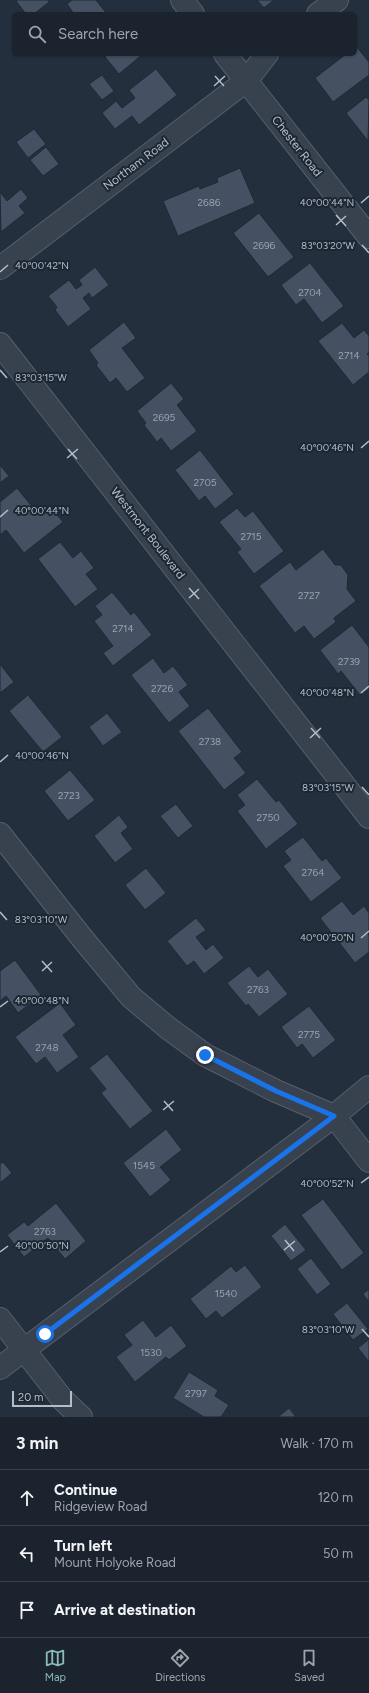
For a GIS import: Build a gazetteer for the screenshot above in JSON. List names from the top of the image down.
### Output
{
  "streets": {
    "street": ["Chester Road", "Northam Road", "Westmont Boulevard"]
  },
  "crossings": [
    ["Chester Road", "Northam Road"]
  ],
  "house_numbers": [
    "2686",
    "2696",
    "2704",
    "2714",
    "2695",
    "2705",
    "2715",
    "2727",
    "2714",
    "2739",
    "2726",
    "2738",
    "2723",
    "2750",
    "2764",
    "2763",
    "2775",
    "2748",
    "1545",
    "2763",
    "1540",
    "1530",
    "2797"
  ],
  "scale_bar": "20 m",
  "page": {
    "search": "Search here",
    "scale": "20 m",
    "heading": ["3 min", "Walk · 170 m"],
    "list": [
      ["Continue", "Ridgeview Road", "120 m"],
      ["Turn left", "Mount Holyoke Road", "50 m"],
      "Arrive at destination"
    ],
    "nav": ["Map", "Directions", "Saved"]
  },
  "coordinates": [
    "40°00'44\"N",
    "83°03'20\"W",
    "40°00'42\"N",
    "83°03'15\"W",
    "40°00'46\"N",
    "40°00'48\"N",
    "83°03'10\"W",
    "40°00'50\"N",
    "40°00'52\"N"
  ]
}
